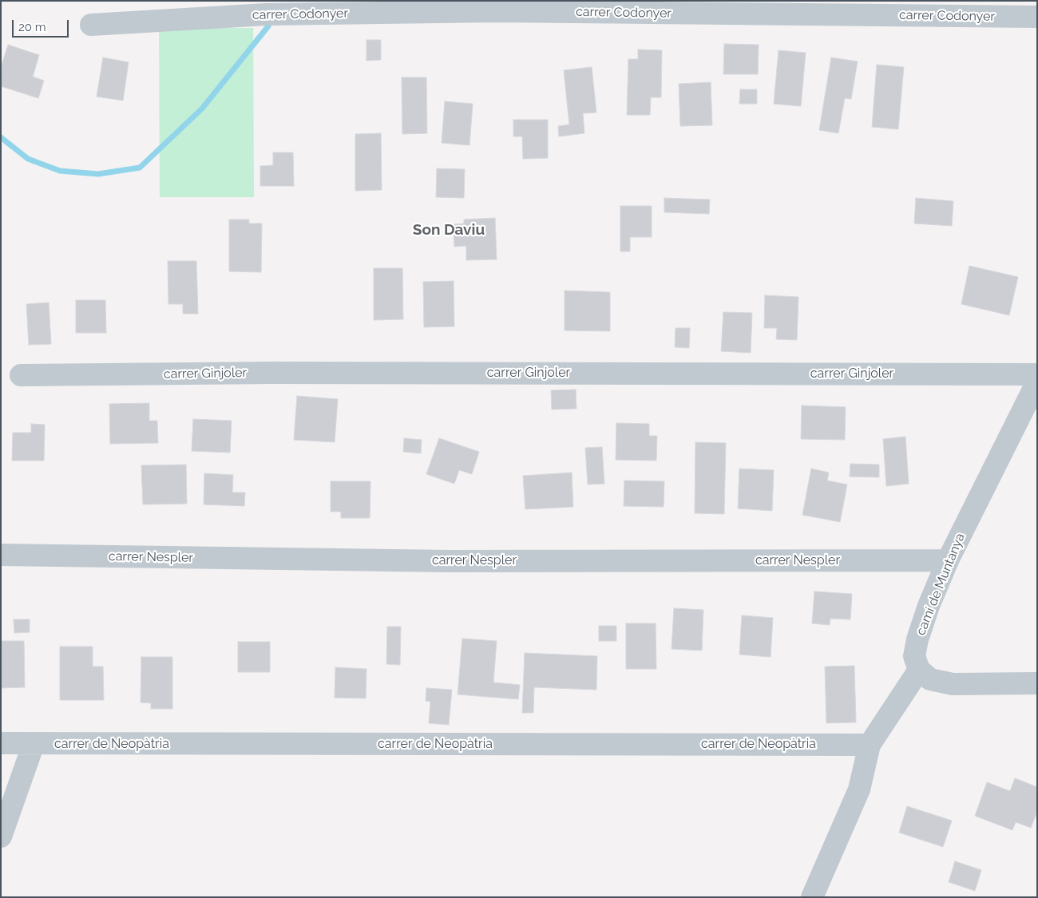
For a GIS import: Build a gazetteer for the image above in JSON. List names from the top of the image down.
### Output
{
  "streets": {
    "street": [
      "carrer Codonyer",
      "carrer Ginjoler",
      "carrer Nespler",
      "camí de Muntanya",
      "carrer de Neopàtria"
    ]
  },
  "crossings": [
    ["carrer Nespler", "camí de Muntanya"]
  ],
  "districts": ["Son Daviu"],
  "scale_bar": "20 m"
}
